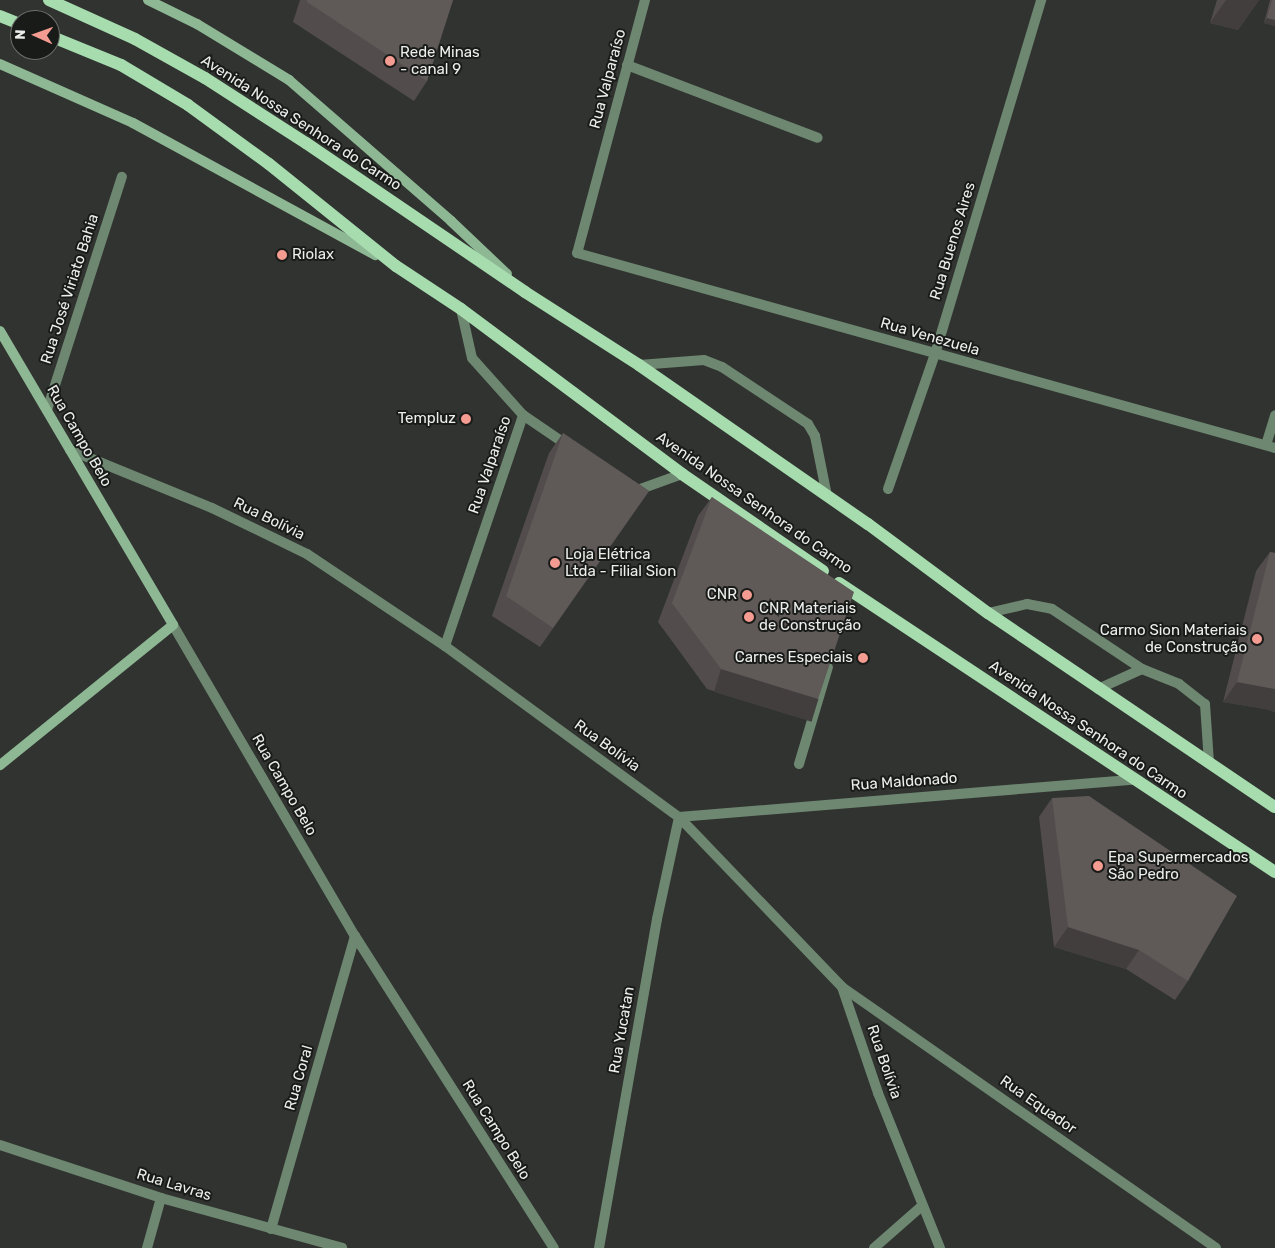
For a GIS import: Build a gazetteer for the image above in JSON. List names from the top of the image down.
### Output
{
  "streets": {
    "main road": ["Avenida Nossa Senhora do Carmo"],
    "street": [
      "Rua Valparaíso",
      "Rua Buenos Aires",
      "Rua José Viriato Bahia",
      "Rua Venezuela",
      "Rua Campo Belo",
      "Rua Bolívia",
      "Rua Maldonado",
      "Rua Yucatan",
      "Rua Coral",
      "Rua Equador",
      "Rua Lavras"
    ]
  },
  "crossings": [
    ["Rua Valparaíso", "Avenida Nossa Senhora do Carmo"],
    ["Rua Valparaíso", "Rua Venezuela"],
    ["Rua Valparaíso", "Rua Bolívia"],
    ["Avenida Nossa Senhora do Carmo", "Rua Maldonado"],
    ["Rua Buenos Aires", "Rua Venezuela"],
    ["Rua José Viriato Bahia", "Rua Campo Belo"],
    ["Rua Campo Belo", "Rua Bolívia"],
    ["Rua Campo Belo", "Rua Coral"],
    ["Rua Bolívia", "Rua Maldonado"],
    ["Rua Bolívia", "Rua Yucatan"],
    ["Rua Bolívia", "Rua Equador"],
    ["Rua Maldonado", "Rua Yucatan"],
    ["Rua Coral", "Rua Lavras"]
  ],
  "places": [
    "Rede Minas - canal 9",
    "Riolax",
    "Templuz",
    "Loja Elétrica Ltda - Filial Sion",
    "CNR",
    "CNR Materiais de Construção",
    "Carmo Sion Materiais de Construção",
    "Carnes Especiais",
    "Epa Supermercados São Pedro"
  ],
  "north": "left"
}
